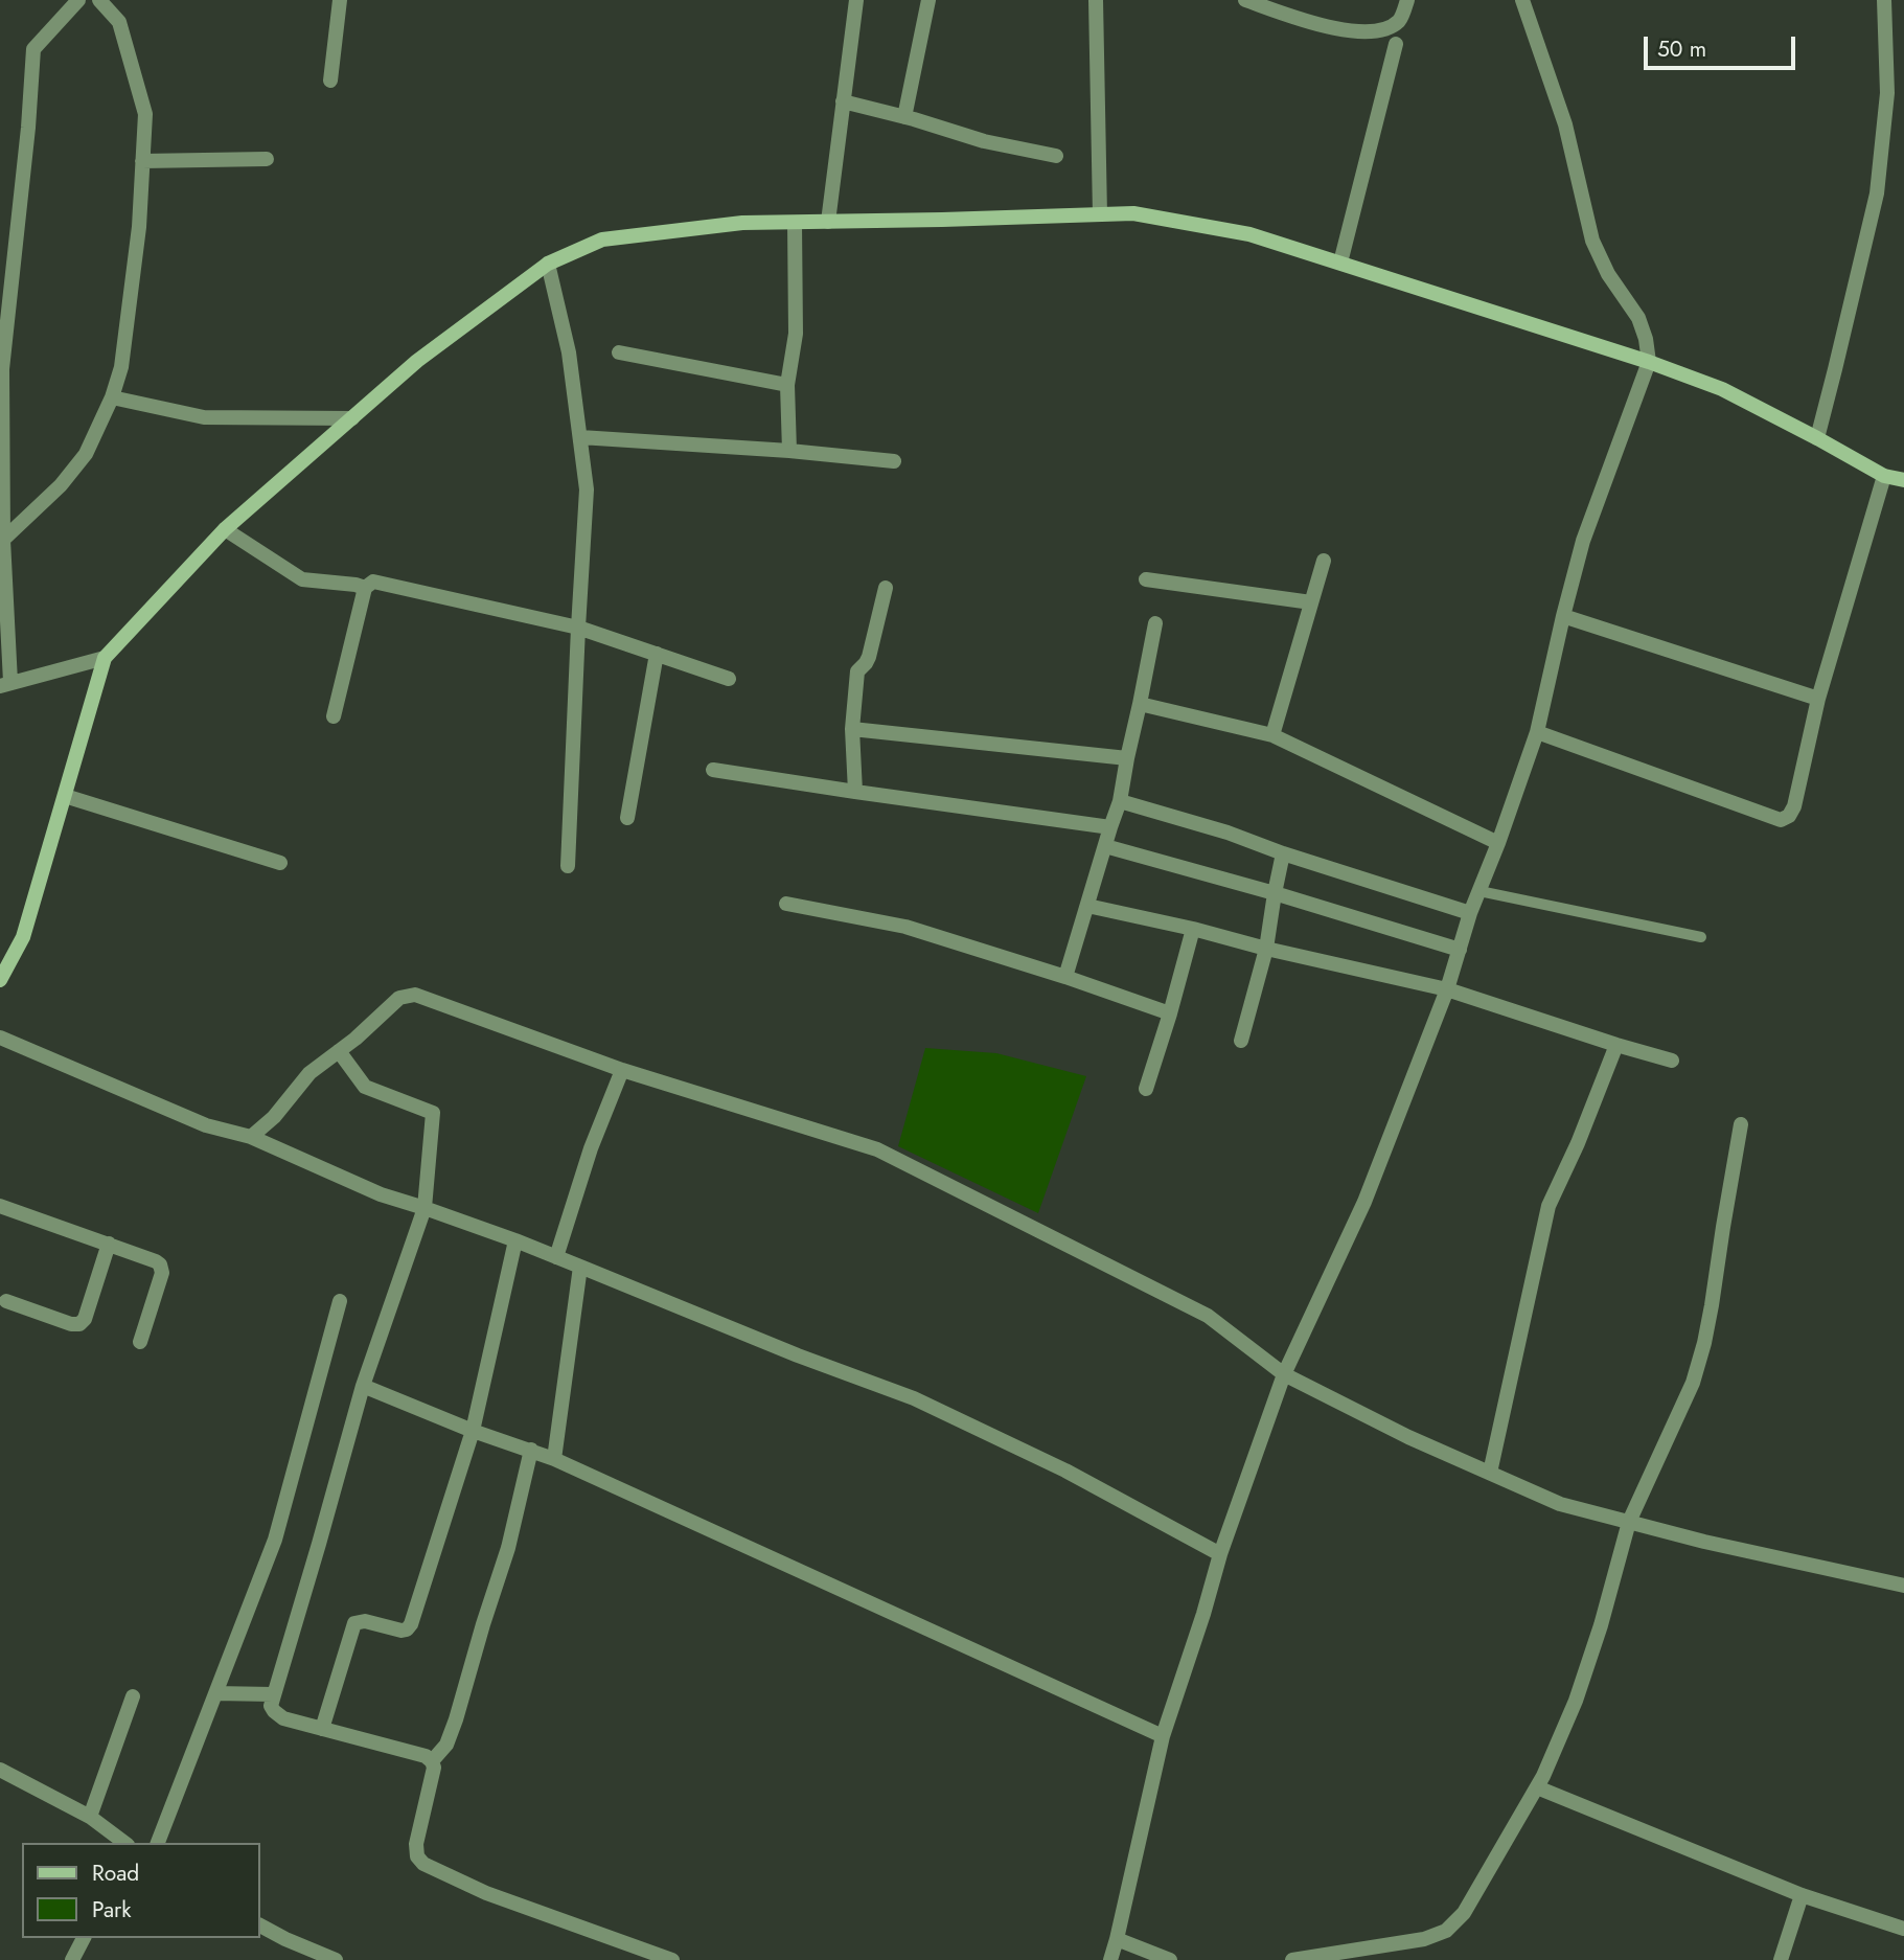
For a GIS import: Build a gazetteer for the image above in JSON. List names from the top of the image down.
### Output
{
  "legend": ["Road", "Park"],
  "scale_bar": "50 m"
}
